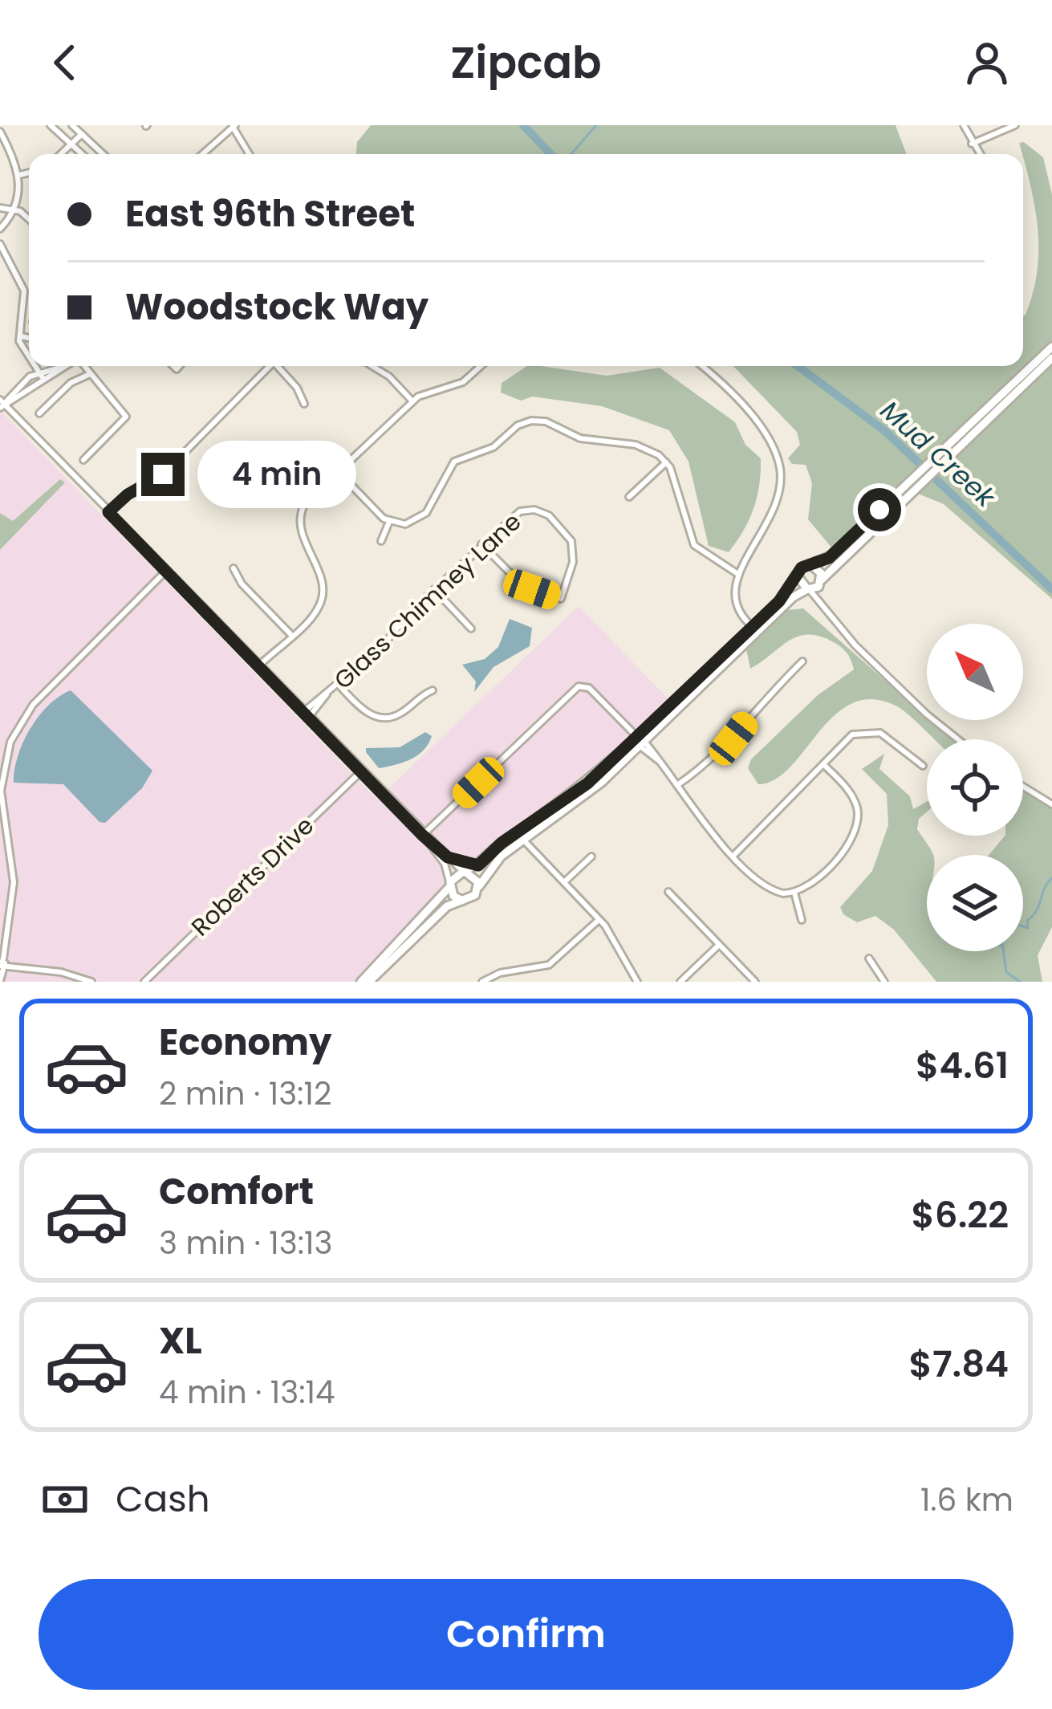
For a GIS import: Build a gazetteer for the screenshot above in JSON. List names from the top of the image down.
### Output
{
  "streets": {
    "street": ["Glass Chimney Lane", "Roberts Drive"]
  },
  "water": ["Mud Creek"],
  "north": "top left",
  "page": {
    "header": "Zipcab",
    "banner": ["East 96th Street", "Woodstock Way"],
    "bubble": "4 min",
    "list": [
      {
        "name": "Economy",
        "note": "2 min · 13:12",
        "value": "$4.61"
      },
      {
        "name": "Comfort",
        "note": "3 min · 13:13",
        "value": "$6.22"
      },
      {
        "name": "XL",
        "note": "4 min · 13:14",
        "value": "$7.84"
      }
    ],
    "pay": ["Cash", "1.6 km"],
    "buttons": "Confirm"
  }
}
